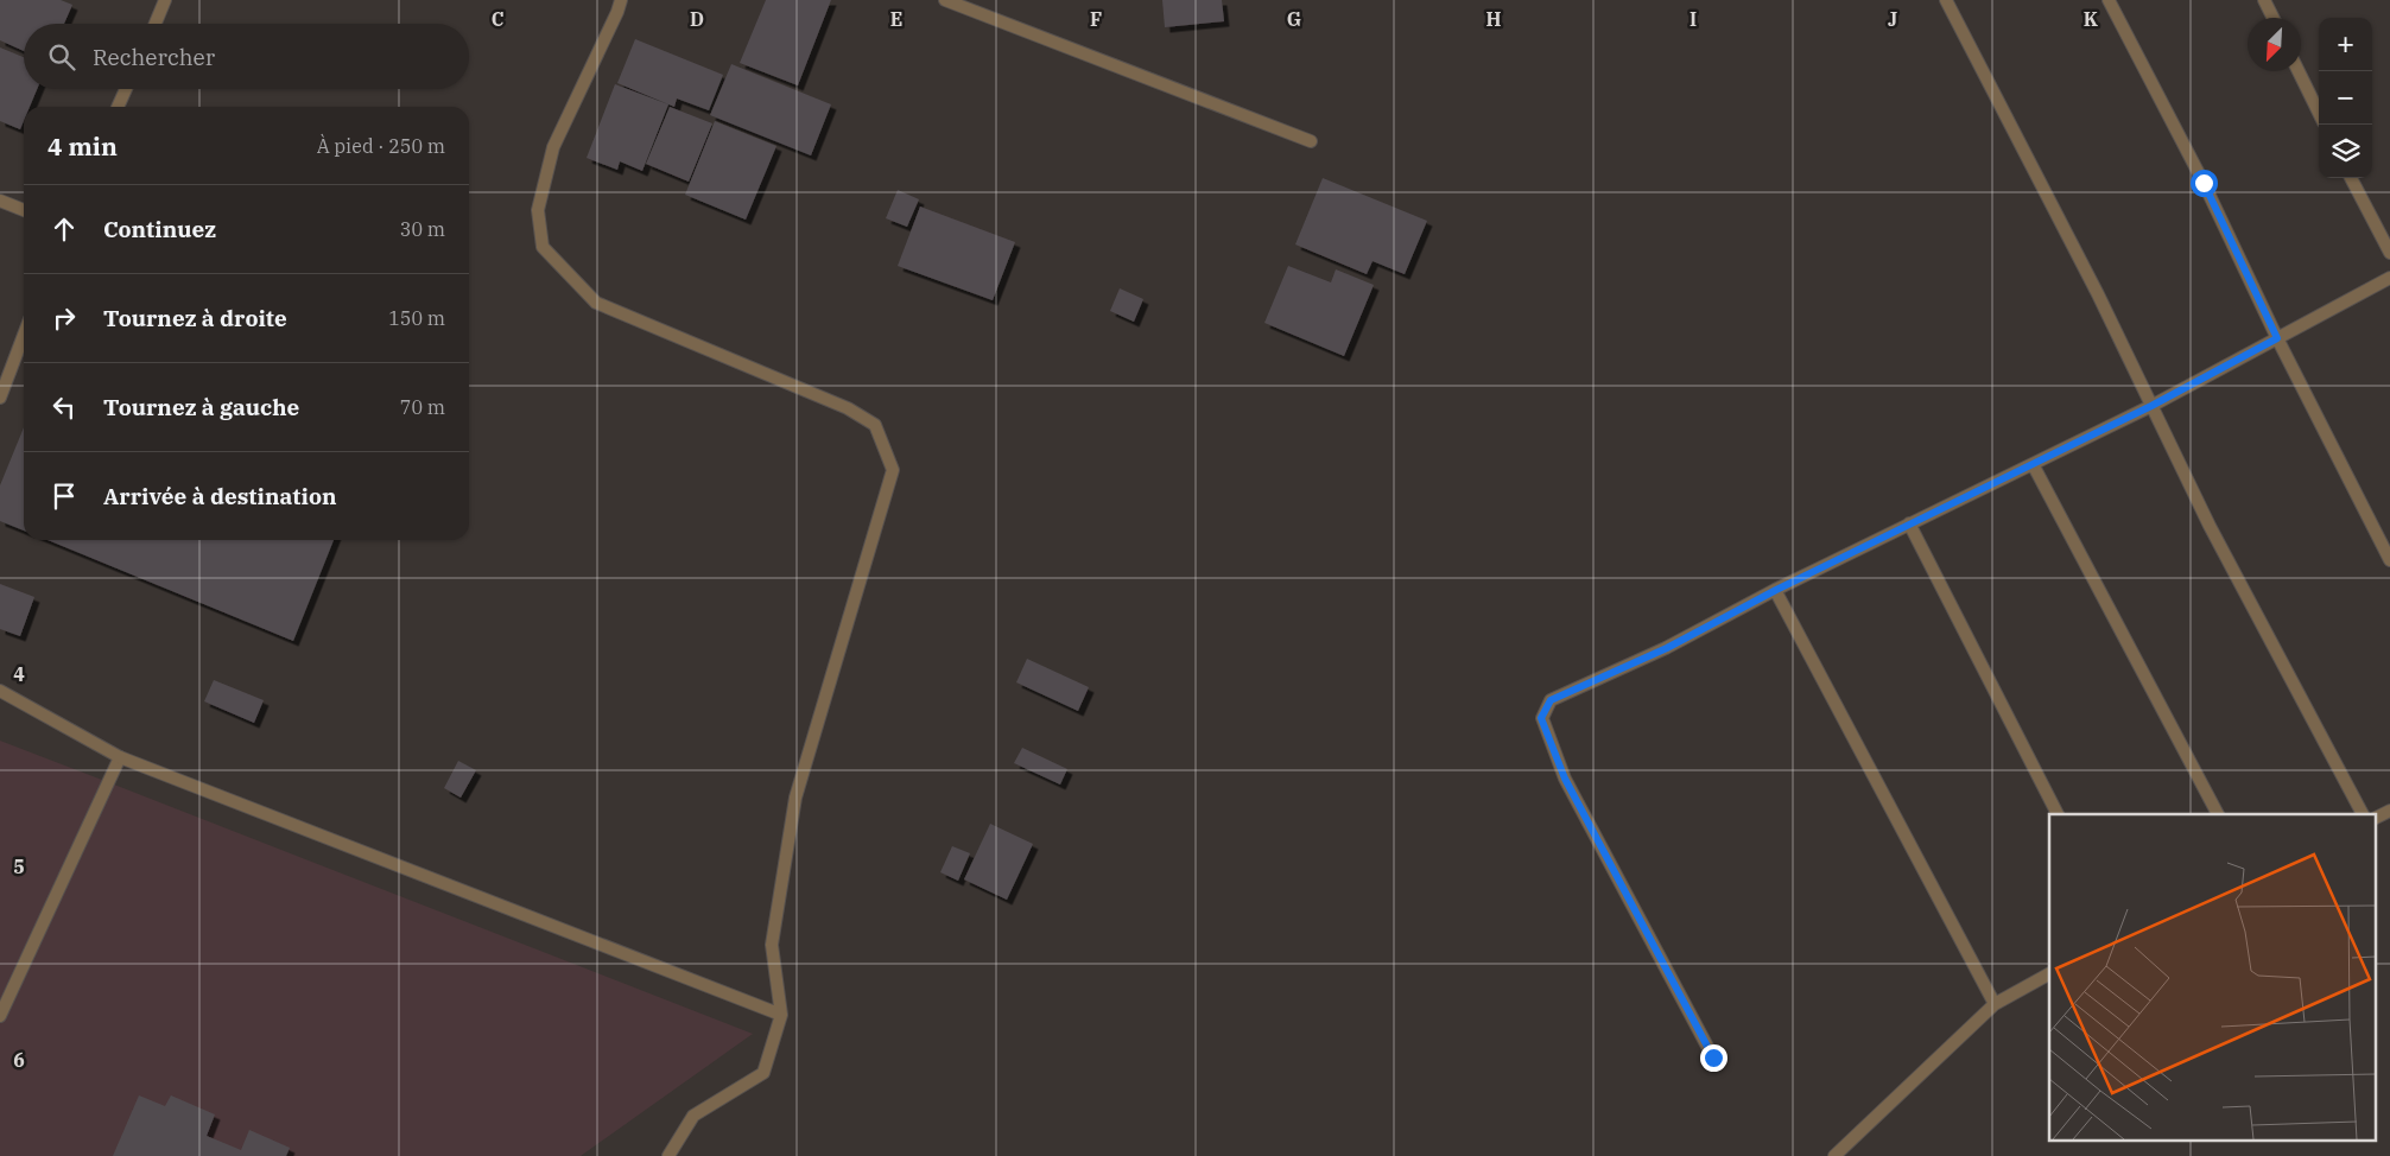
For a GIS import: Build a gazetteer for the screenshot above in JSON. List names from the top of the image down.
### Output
{
  "north": "bottom left",
  "page": {
    "map_buttons": ["+", "−"],
    "search": "Rechercher",
    "heading": ["4 min", "À pied · 250 m"],
    "list": [
      ["Continuez", "30 m"],
      ["Tournez à droite", "150 m"],
      ["Tournez à gauche", "70 m"],
      "Arrivée à destination"
    ]
  },
  "grid": {
    "columns": [
      "C",
      "D",
      "E",
      "F",
      "G",
      "H",
      "I",
      "J",
      "K"
    ],
    "rows": ["4", "5", "6"]
  }
}
